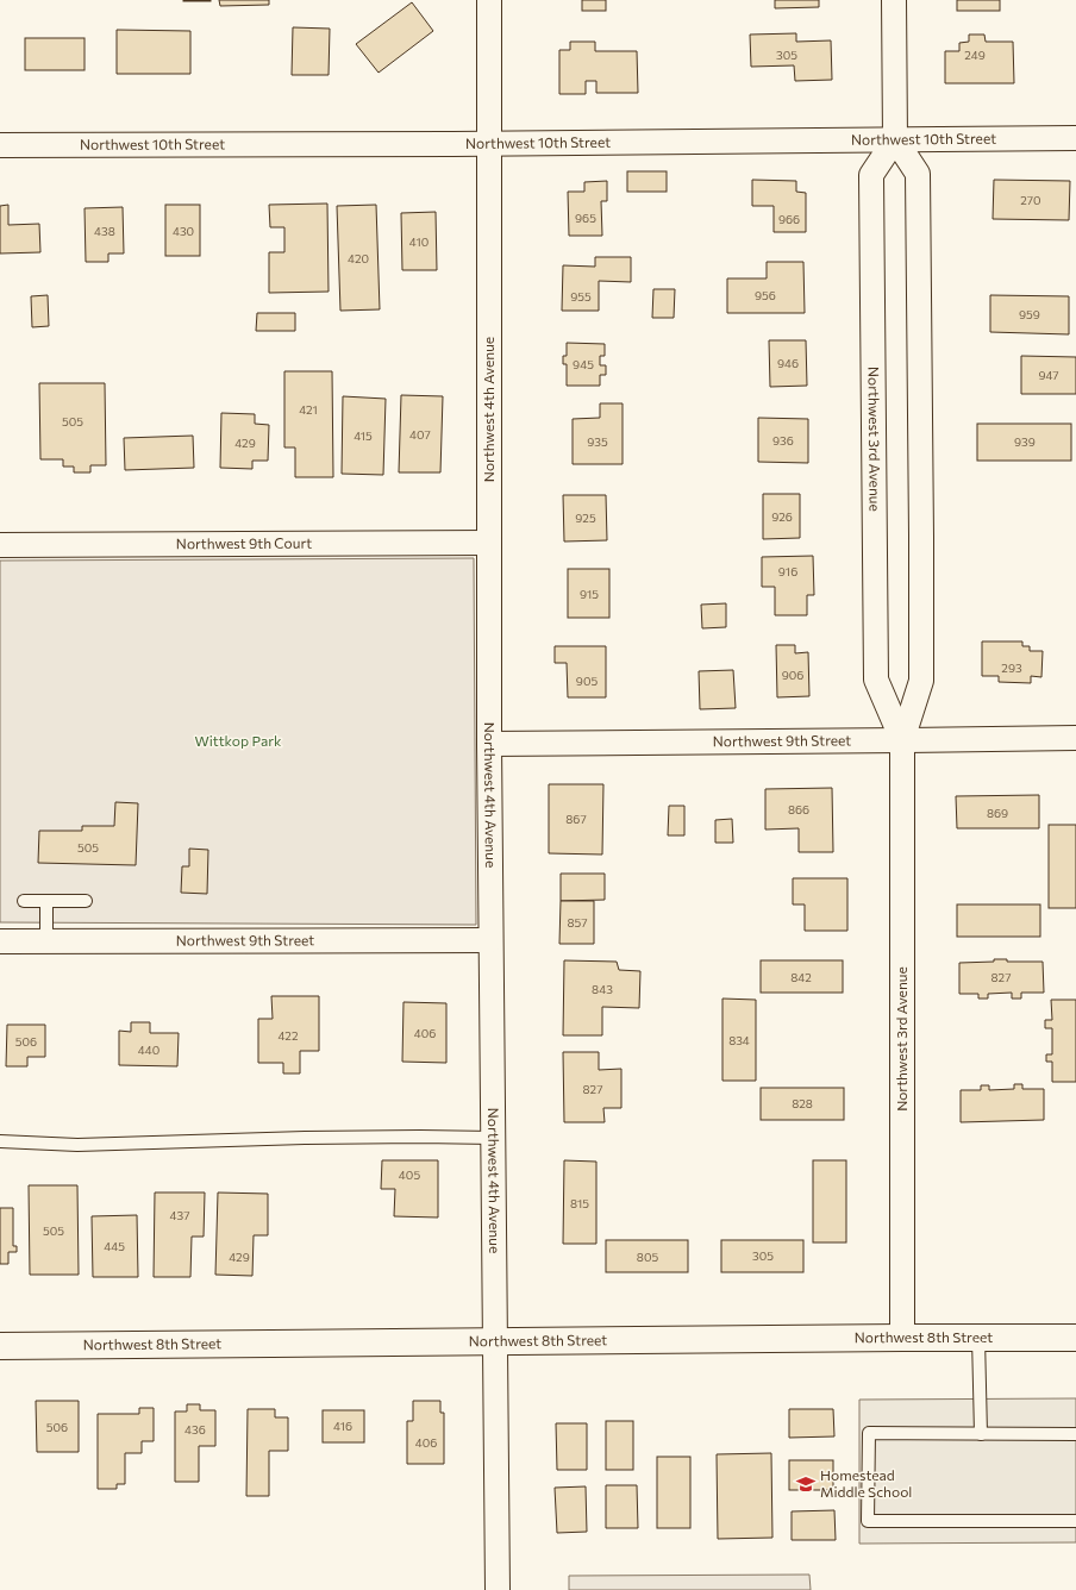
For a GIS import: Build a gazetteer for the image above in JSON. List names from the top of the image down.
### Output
{
  "streets": {
    "street": [
      "Northwest 10th Street",
      "Northwest 4th Avenue",
      "Northwest 3rd Avenue",
      "Northwest 9th Court",
      "Northwest 9th Street",
      "Northwest 8th Street"
    ]
  },
  "crossings": [
    ["Northwest 10th Street", "Northwest 4th Avenue"],
    ["Northwest 10th Street", "Northwest 3rd Avenue"],
    ["Northwest 4th Avenue", "Northwest 9th Court"],
    ["Northwest 4th Avenue", "Northwest 9th Street"],
    ["Northwest 4th Avenue", "Northwest 8th Street"],
    ["Northwest 3rd Avenue", "Northwest 9th Street"],
    ["Northwest 3rd Avenue", "Northwest 8th Street"]
  ],
  "parks": ["Wittkop Park"],
  "places": {
    "school or university": ["Homestead Middle School"]
  },
  "house_numbers": [
    "305",
    "249",
    "270",
    "965",
    "966",
    "438",
    "430",
    "410",
    "420",
    "956",
    "955",
    "959",
    "946",
    "945",
    "947",
    "421",
    "505",
    "407",
    "415",
    "936",
    "935",
    "939",
    "429",
    "926",
    "925",
    "916",
    "915",
    "293",
    "906",
    "905",
    "866",
    "869",
    "867",
    "505",
    "857",
    "842",
    "827",
    "843",
    "406",
    "422",
    "834",
    "506",
    "440",
    "827",
    "828",
    "405",
    "815",
    "437",
    "505",
    "445",
    "305",
    "429",
    "805",
    "416",
    "506",
    "436",
    "406"
  ]
}
